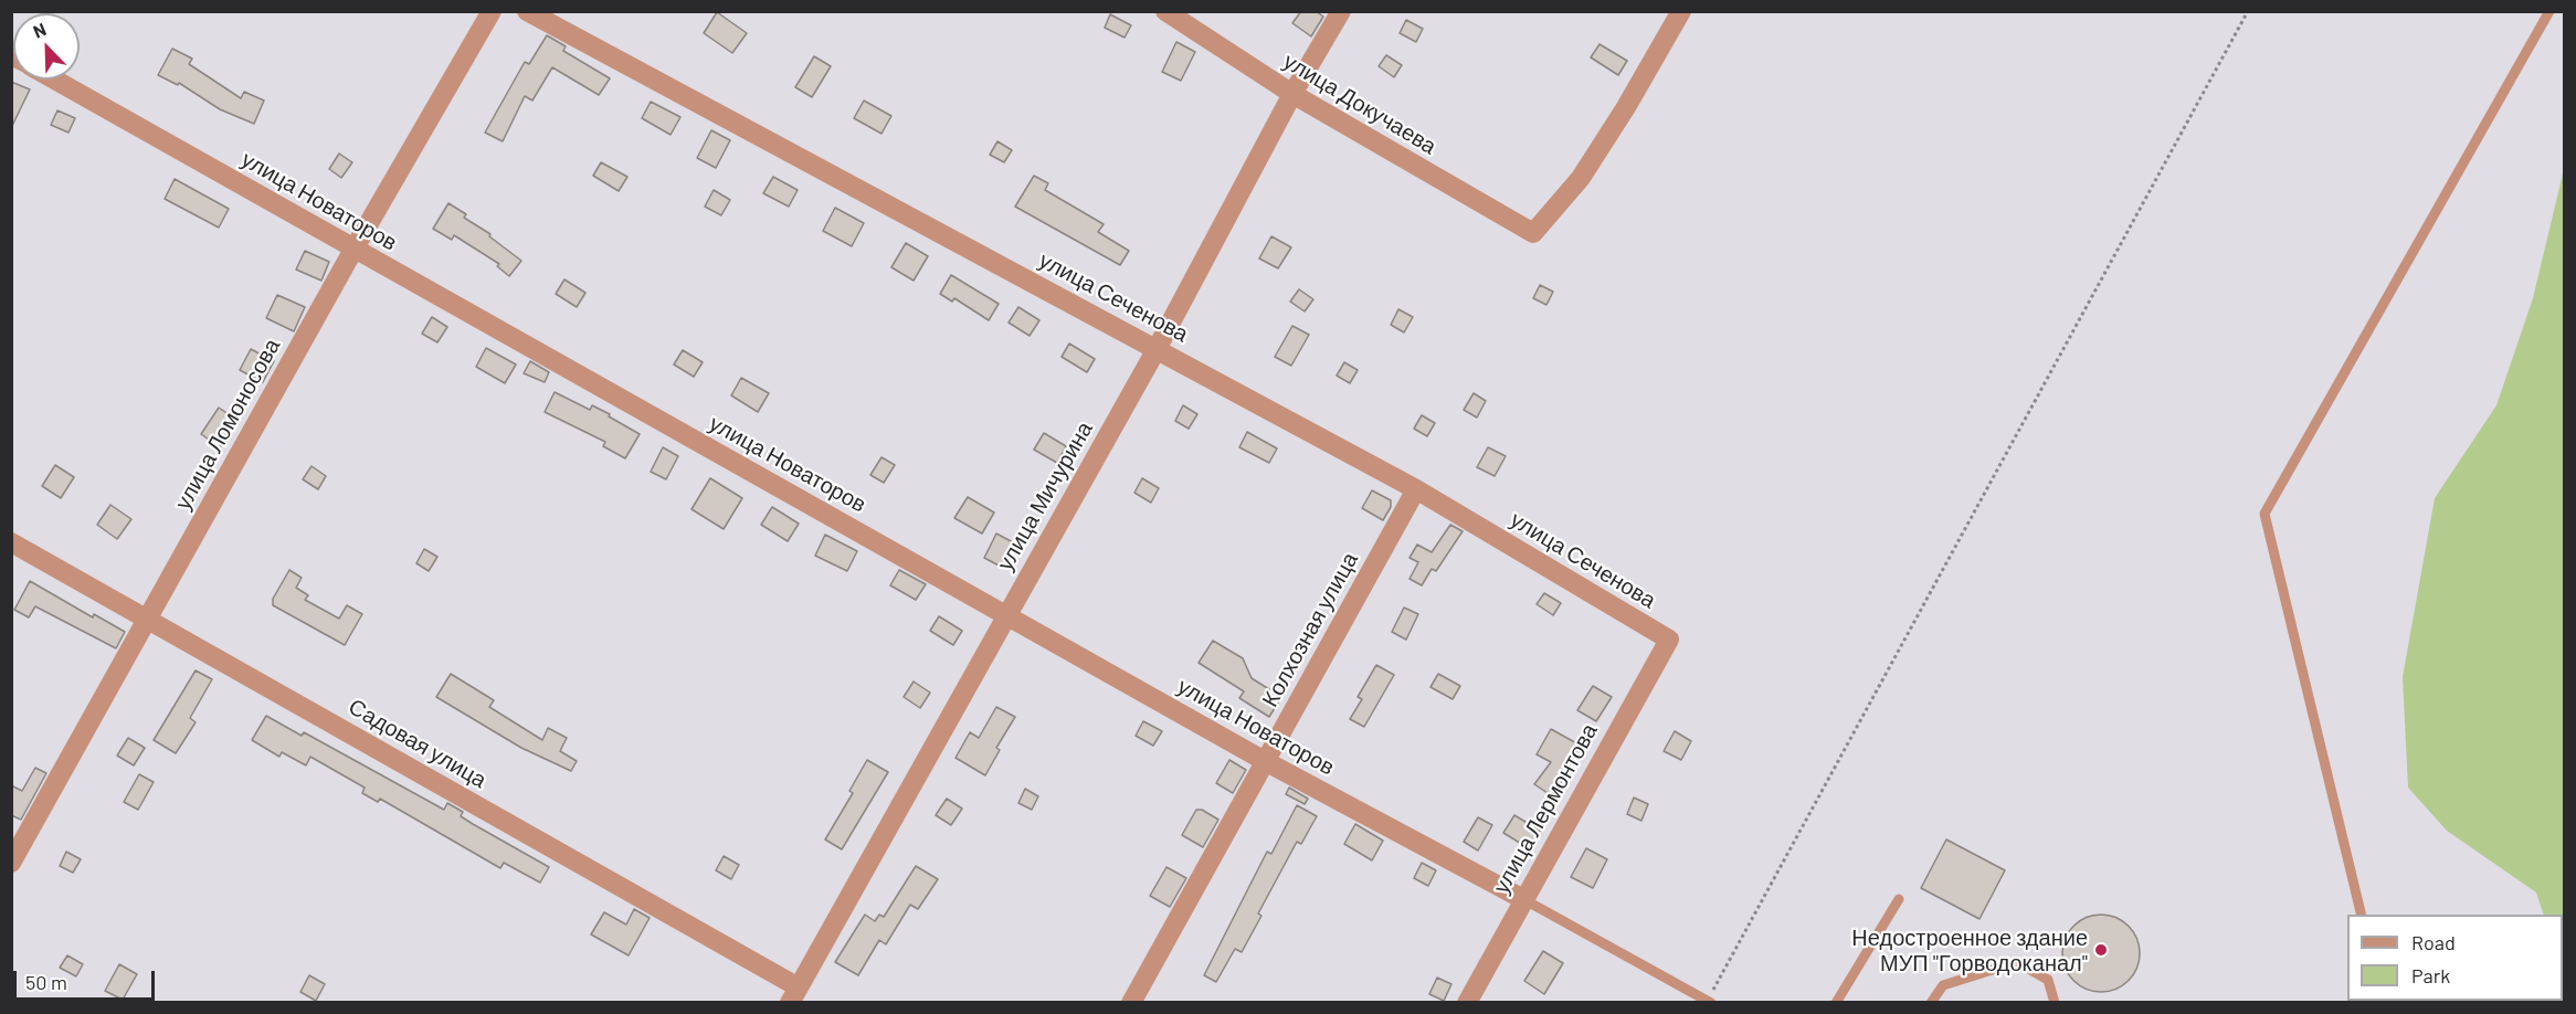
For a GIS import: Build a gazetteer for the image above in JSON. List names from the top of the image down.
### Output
{
  "streets": {
    "street": [
      "улица Докучаева",
      "улица Новаторов",
      "улица Сеченова",
      "улица Ломоносова",
      "улица Мичурина",
      "Колхозная улица",
      "Садовая улица",
      "улица Лермонтова"
    ]
  },
  "crossings": [
    ["улица Докучаева", "улица Мичурина"],
    ["улица Новаторов", "улица Ломоносова"],
    ["улица Новаторов", "улица Мичурина"],
    ["улица Новаторов", "Колхозная улица"],
    ["улица Новаторов", "улица Лермонтова"],
    ["улица Сеченова", "улица Мичурина"],
    ["улица Сеченова", "Колхозная улица"],
    ["улица Сеченова", "улица Лермонтова"],
    ["улица Ломоносова", "Садовая улица"],
    ["улица Мичурина", "Садовая улица"]
  ],
  "places": ["Недостроенное здание МУП \"Горводоканал\""],
  "legend": ["Road", "Park"],
  "scale_bar": "50 m",
  "north": "top left"
}
